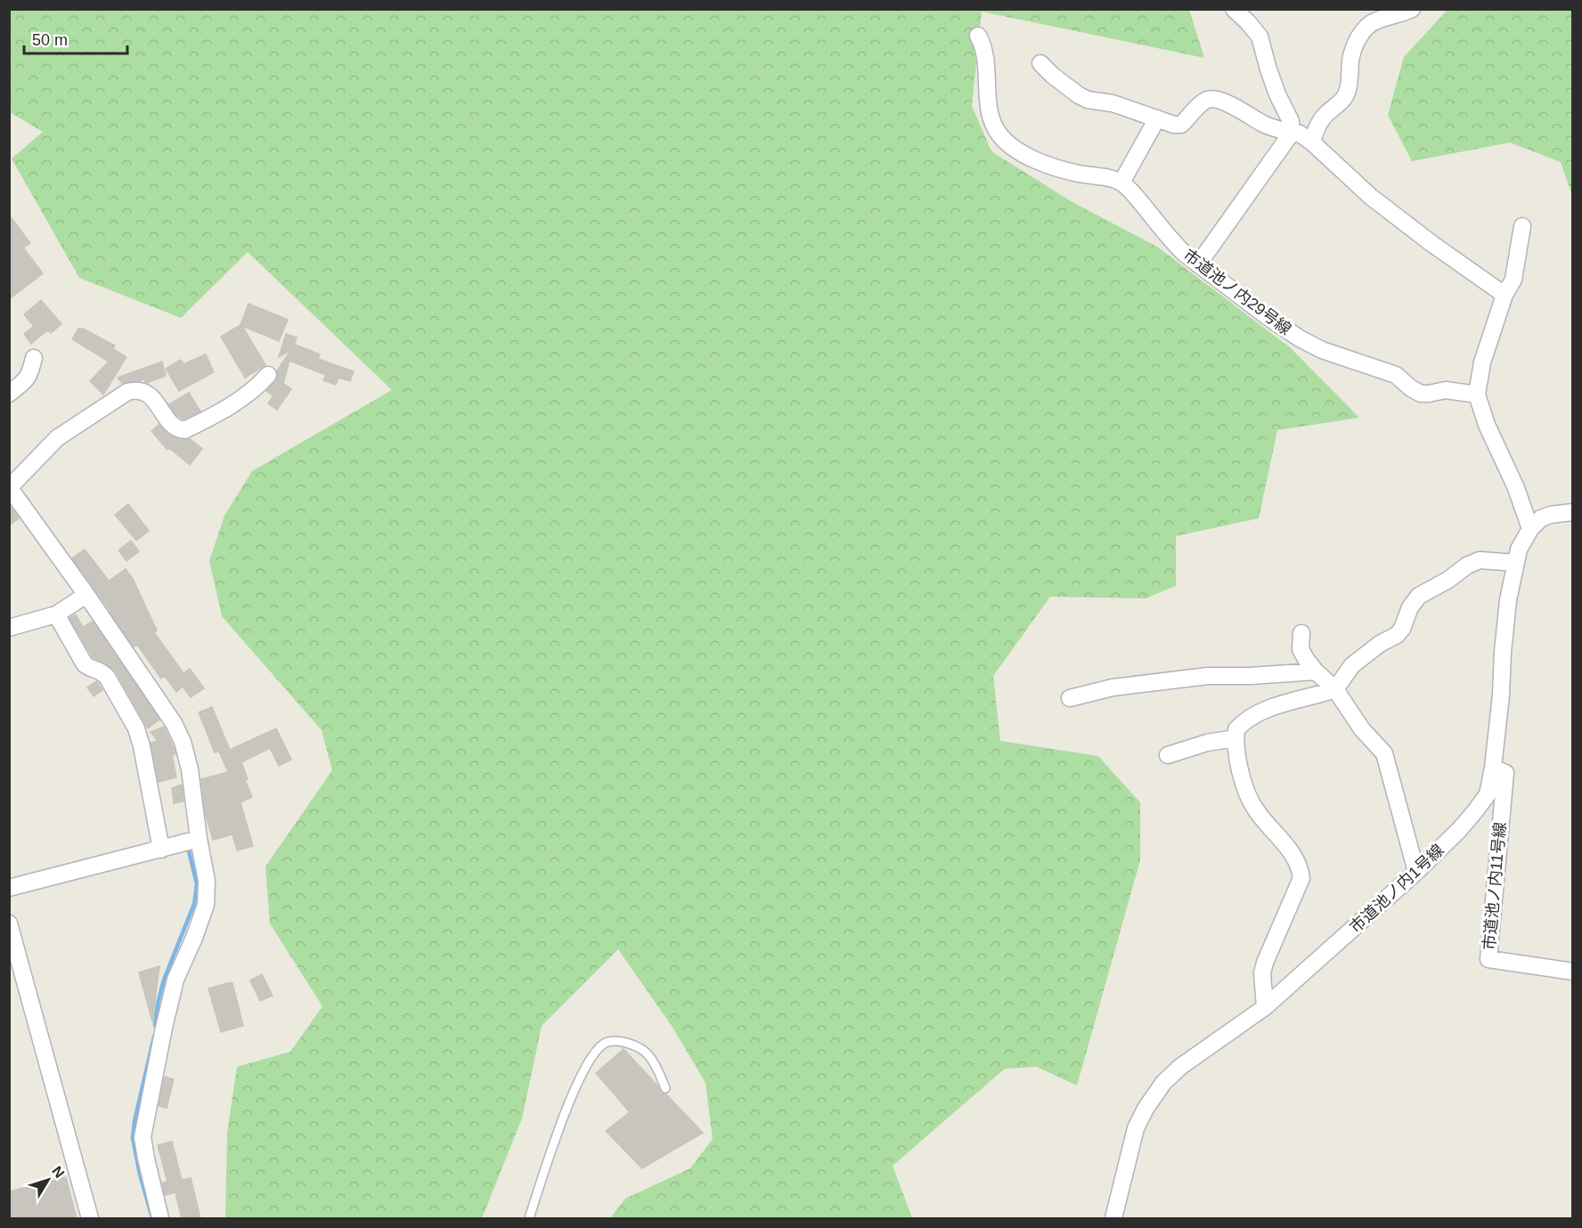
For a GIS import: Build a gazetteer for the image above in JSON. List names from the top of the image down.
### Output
{
  "streets": {
    "street": ["市道池ノ内29号線", "市道池ノ内11号線", "市道池ノ内1号線"]
  },
  "crossings": [
    ["市道池ノ内11号線", "市道池ノ内1号線"]
  ],
  "scale_bar": "50 m",
  "north": "top right"
}
